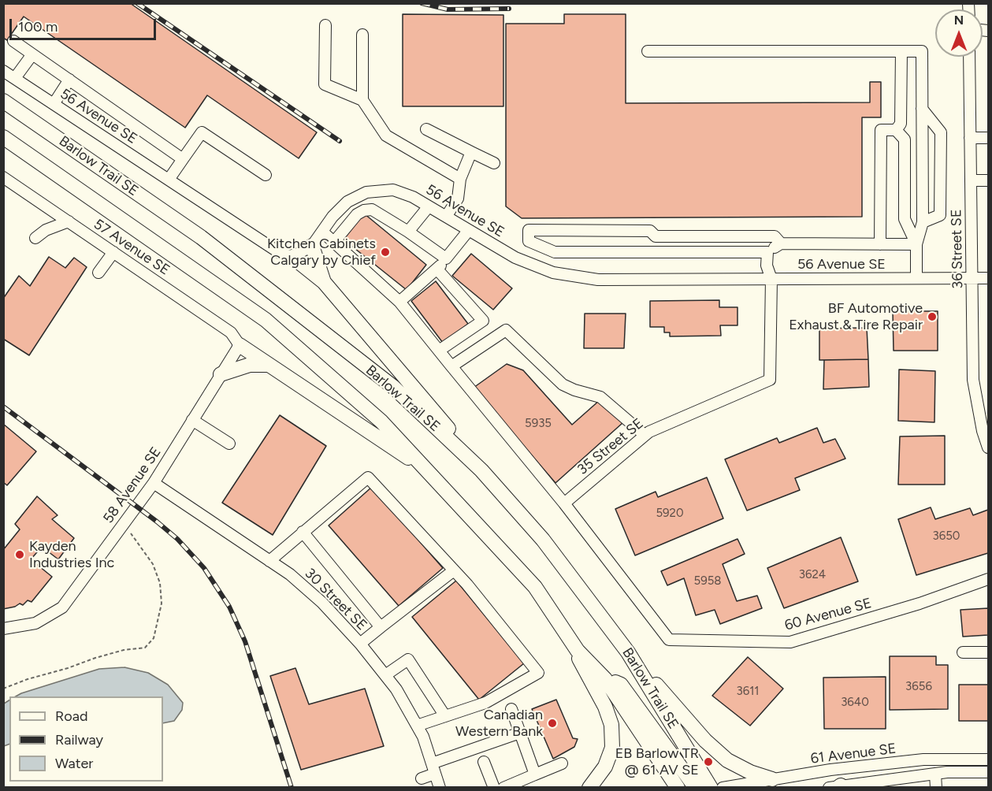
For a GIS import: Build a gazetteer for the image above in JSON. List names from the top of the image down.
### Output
{
  "streets": {
    "main road": ["Barlow Trail SE"],
    "street": [
      "56 Avenue SE",
      "57 Avenue SE",
      "36 Street SE",
      "35 Street SE",
      "58 Avenue SE",
      "30 Street SE",
      "60 Avenue SE",
      "61 Avenue SE"
    ]
  },
  "crossings": [
    ["56 Avenue SE", "36 Street SE"],
    ["56 Avenue SE", "35 Street SE"],
    ["57 Avenue SE", "58 Avenue SE"],
    ["35 Street SE", "60 Avenue SE"],
    ["58 Avenue SE", "30 Street SE"]
  ],
  "places": [
    "Kitchen Cabinets Calgary by Chief",
    "BF Automotive Exhaust & Tire Repair",
    "Kayden Industries Inc",
    "Canadian Western Bank",
    "EB Barlow TR @ 61 AV SE"
  ],
  "house_numbers": [
    "5935",
    "5920",
    "3650",
    "3624",
    "5958",
    "3656",
    "3611",
    "3640"
  ],
  "legend": ["Road", "Railway", "Water"],
  "scale_bar": "100 m",
  "north": "top"
}
